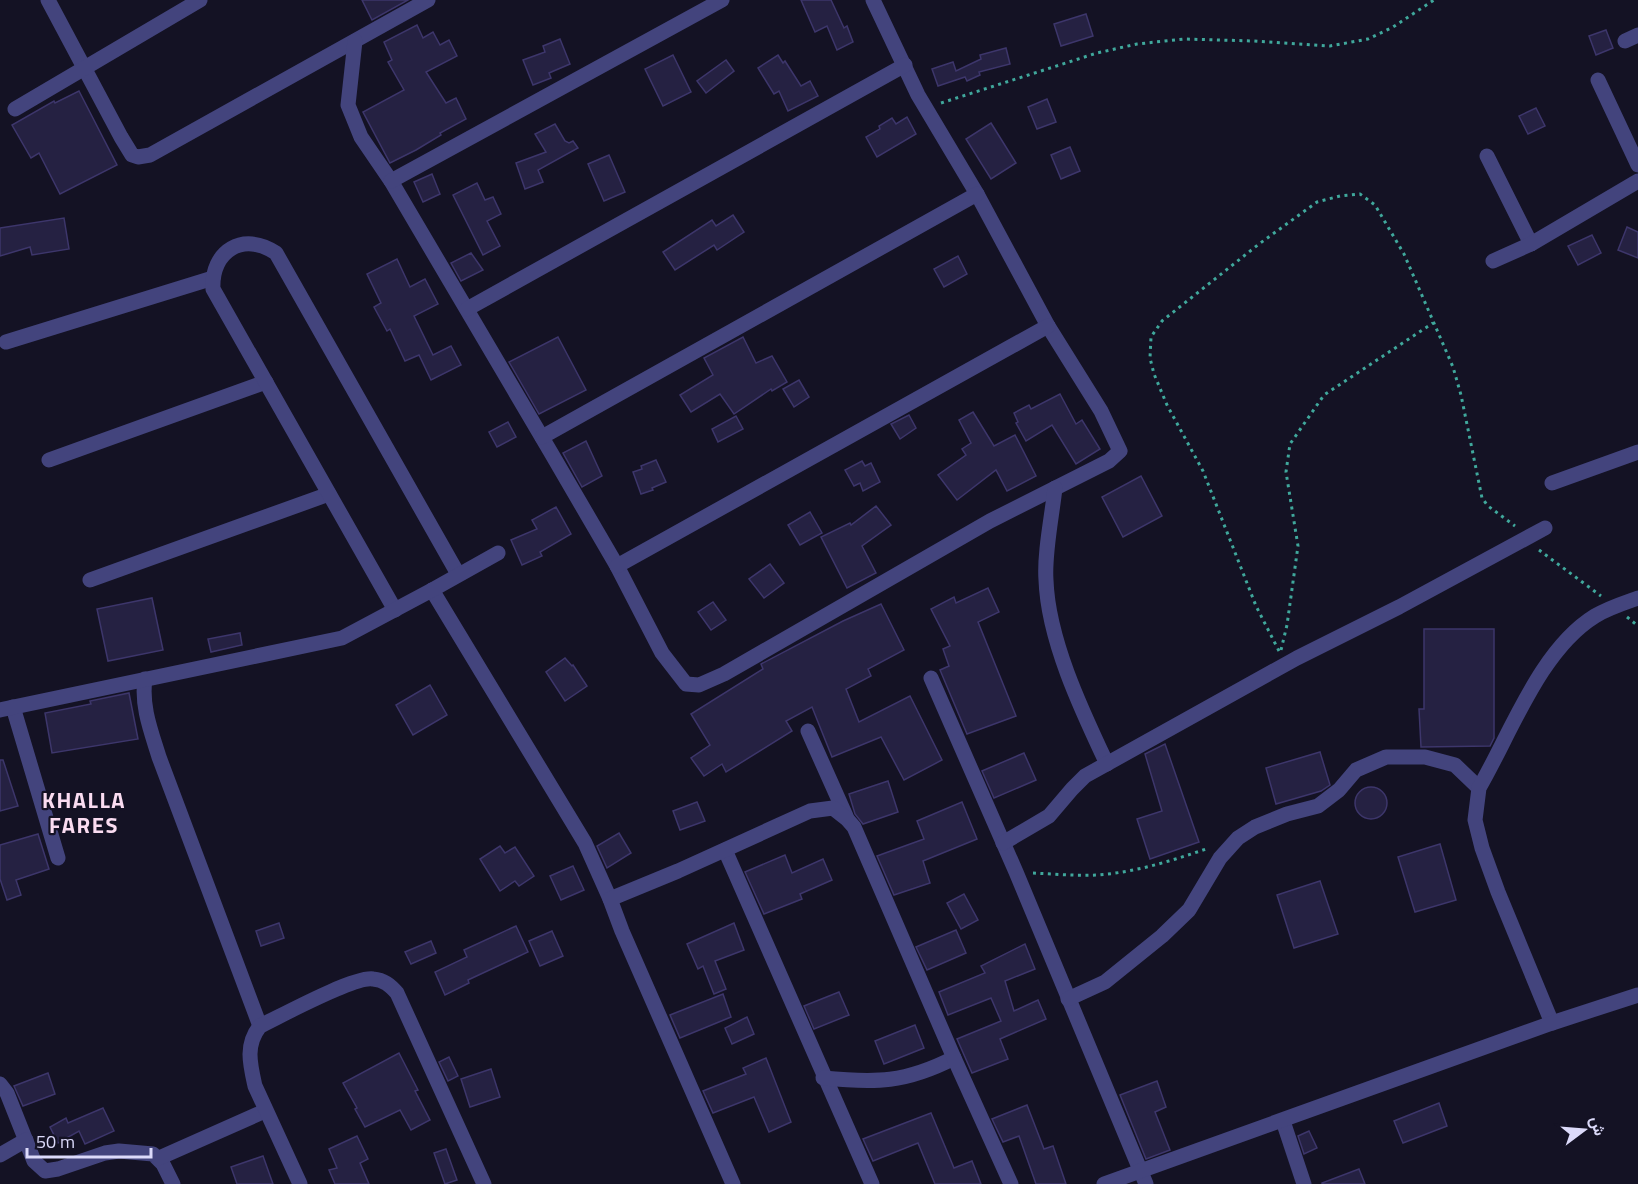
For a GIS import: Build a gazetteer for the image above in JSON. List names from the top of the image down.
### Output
{
  "districts": ["KHALLA FARES"],
  "scale_bar": "50 m",
  "north": "right"
}
